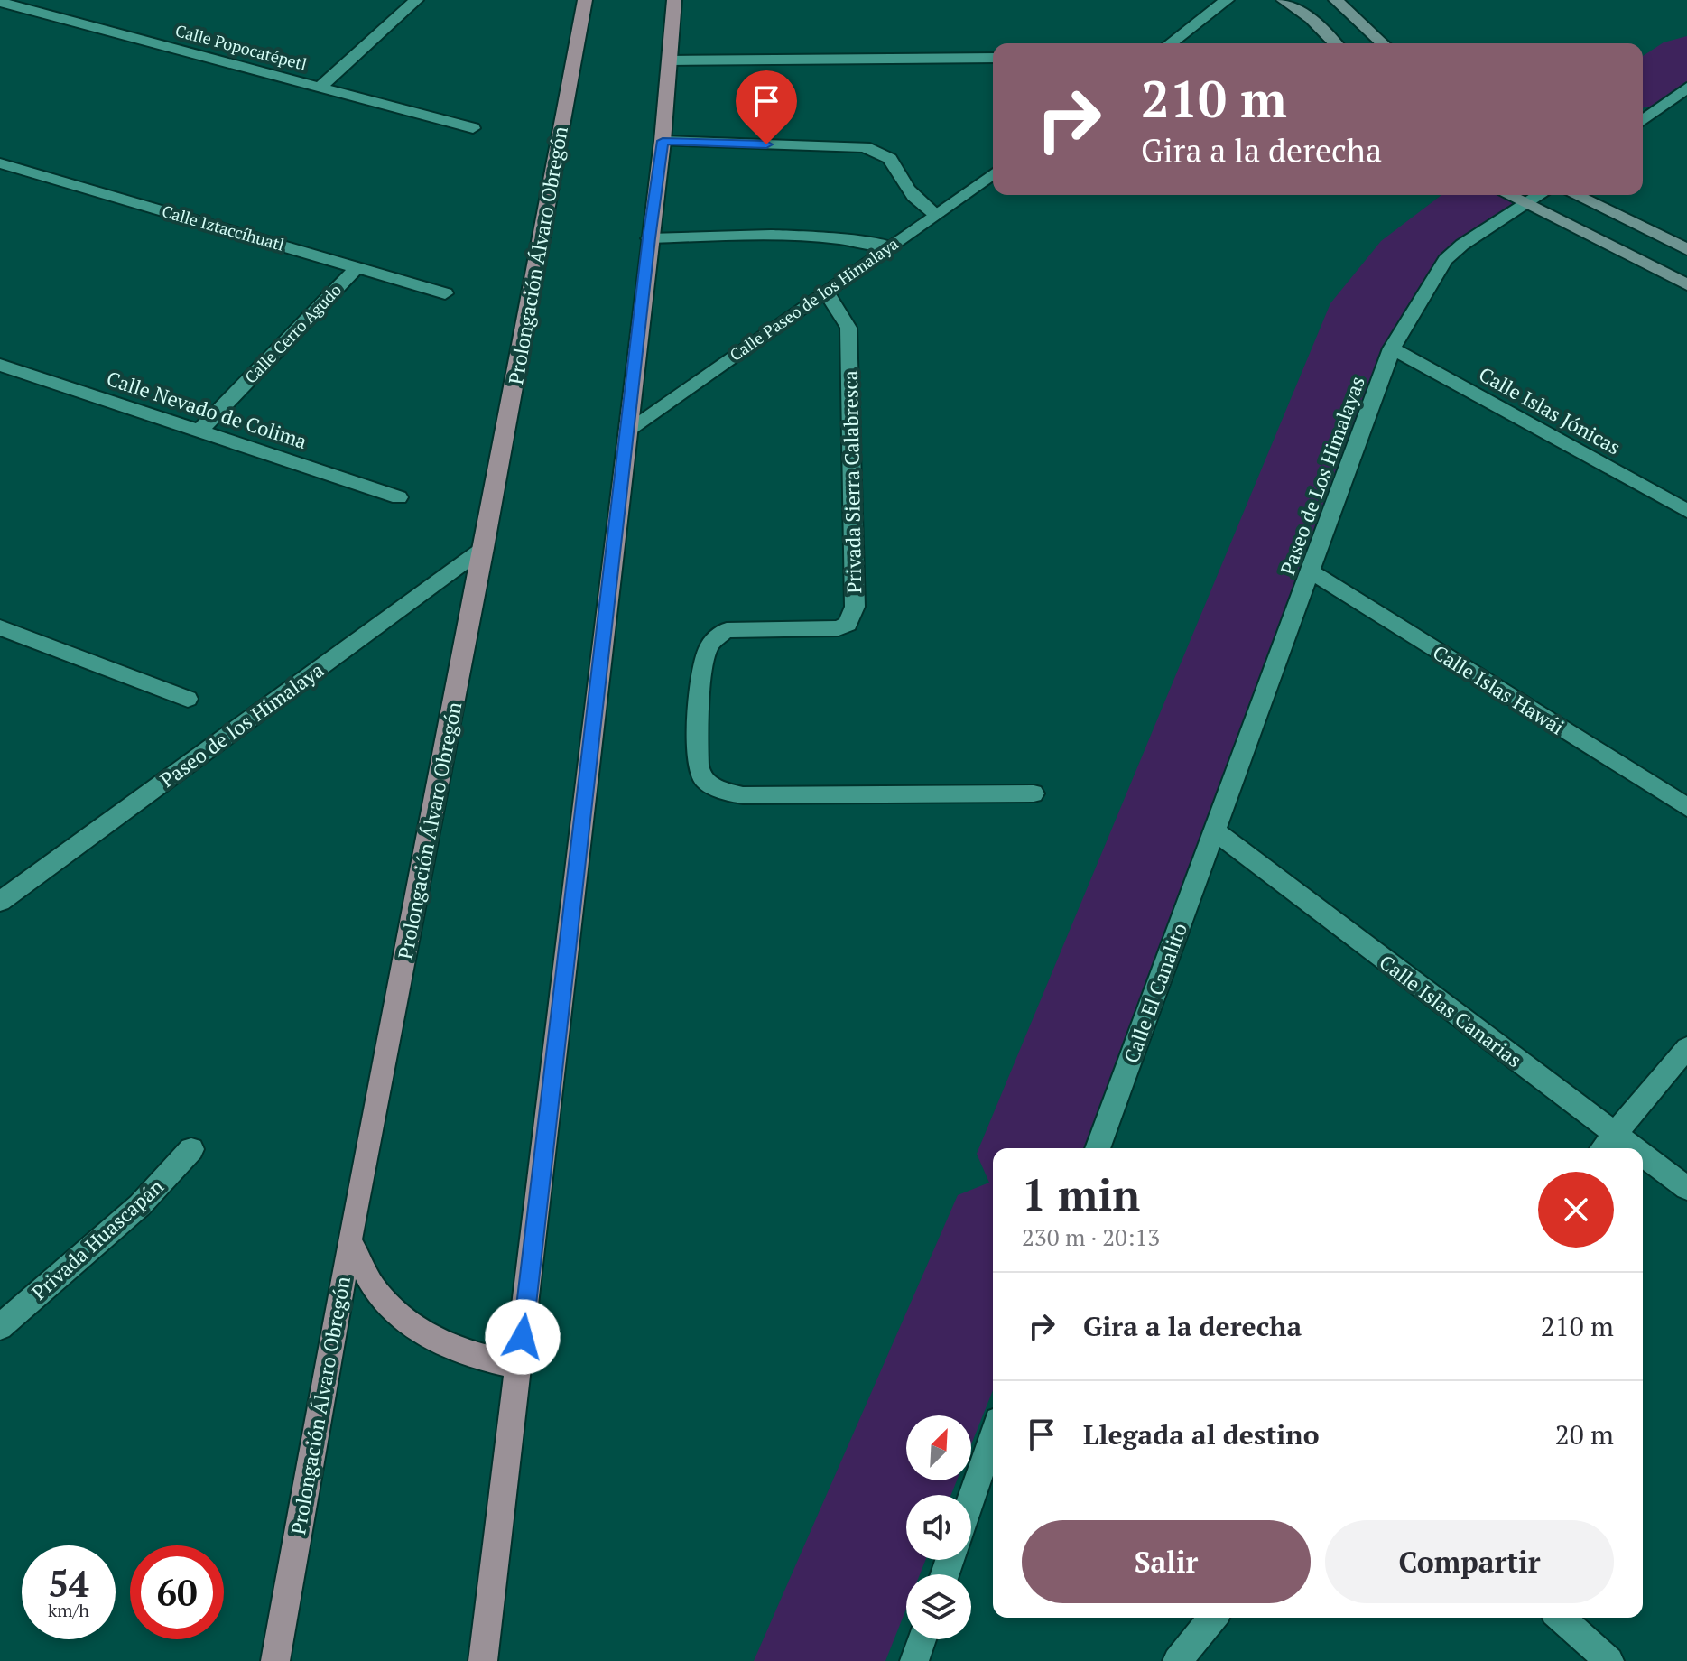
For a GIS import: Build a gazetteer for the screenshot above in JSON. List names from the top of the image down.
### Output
{
  "streets": {
    "main road": ["Prolongación Álvaro Obregón"],
    "street": [
      "Calle Popocatépetl",
      "Calle Iztaccíhuatl",
      "Calle Paseo de los Himalaya",
      "Calle Cerro Agudo",
      "Calle Nevado de Colima",
      "Calle Islas Jónicas",
      "Paseo de Los Himalayas",
      "Privada Sierra Calabresca",
      "Calle Islas Hawái",
      "Paseo de los Himalaya",
      "Calle El Canalito",
      "Calle Islas Canarias",
      "Privada Huascapán"
    ]
  },
  "crossings": [
    ["Calle Iztaccíhuatl", "Calle Cerro Agudo"],
    ["Prolongación Álvaro Obregón", "Paseo de los Himalaya"],
    ["Calle Paseo de los Himalaya", "Privada Sierra Calabresca"],
    ["Calle Cerro Agudo", "Calle Nevado de Colima"],
    ["Calle Islas Jónicas", "Paseo de Los Himalayas"],
    ["Paseo de Los Himalayas", "Calle Islas Hawái"],
    ["Paseo de Los Himalayas", "Calle El Canalito"],
    ["Paseo de Los Himalayas", "Calle Islas Canarias"],
    ["Calle El Canalito", "Calle Islas Canarias"]
  ],
  "north": "top right",
  "page": {
    "turn": ["210 m", "Gira a la derecha"],
    "heading": ["1 min", "230 m · 20:13"],
    "list": [
      {
        "name": "Gira a la derecha",
        "value": "210 m"
      },
      {
        "name": "Llegada al destino",
        "value": "20 m"
      }
    ],
    "buttons": ["Salir", "Compartir"],
    "speed": "54 km/h",
    "limit": "60"
  }
}
